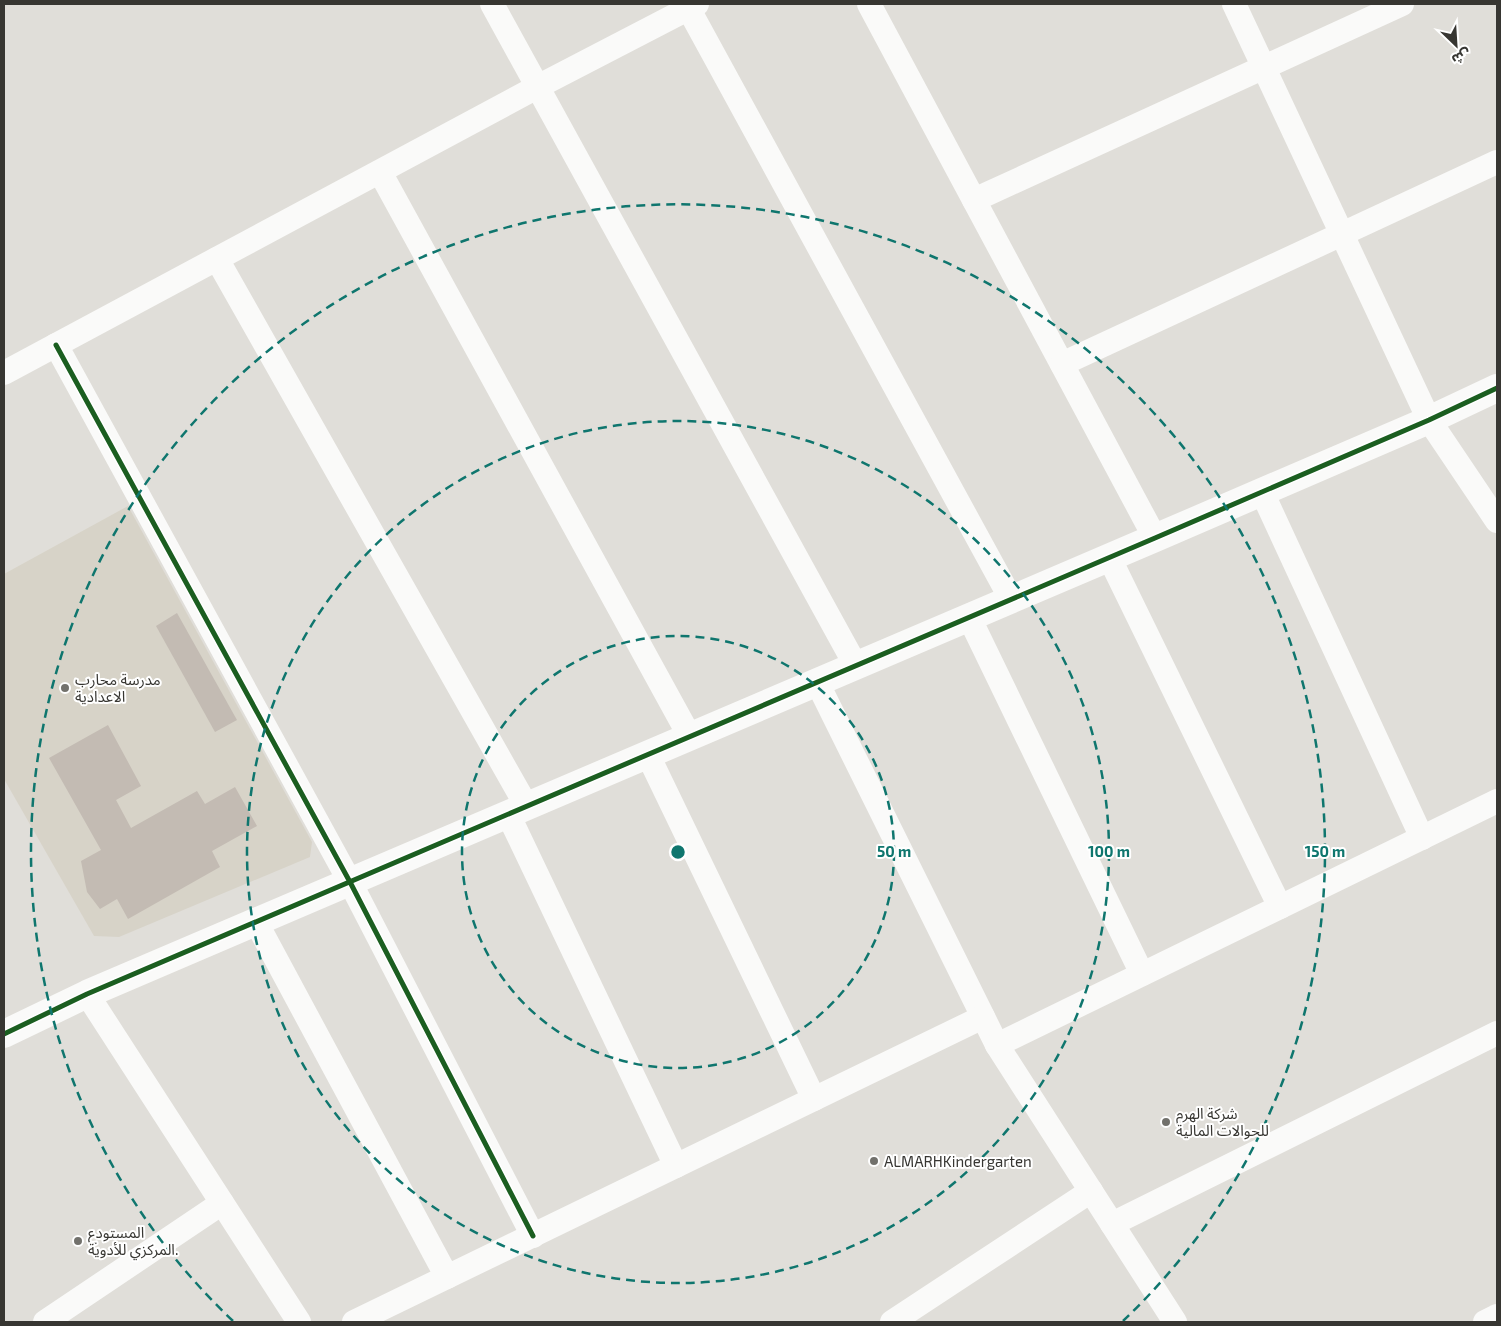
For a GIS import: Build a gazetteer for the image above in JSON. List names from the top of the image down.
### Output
{
  "places": [
    "مدرسة محارب الاعدادية",
    "شركة الهرم للحوالات المالية",
    "ALMARHKindergarten",
    "المستودع المركزي للأدوية."
  ],
  "north": "bottom right",
  "rings": ["50 m", "100 m", "150 m"]
}
